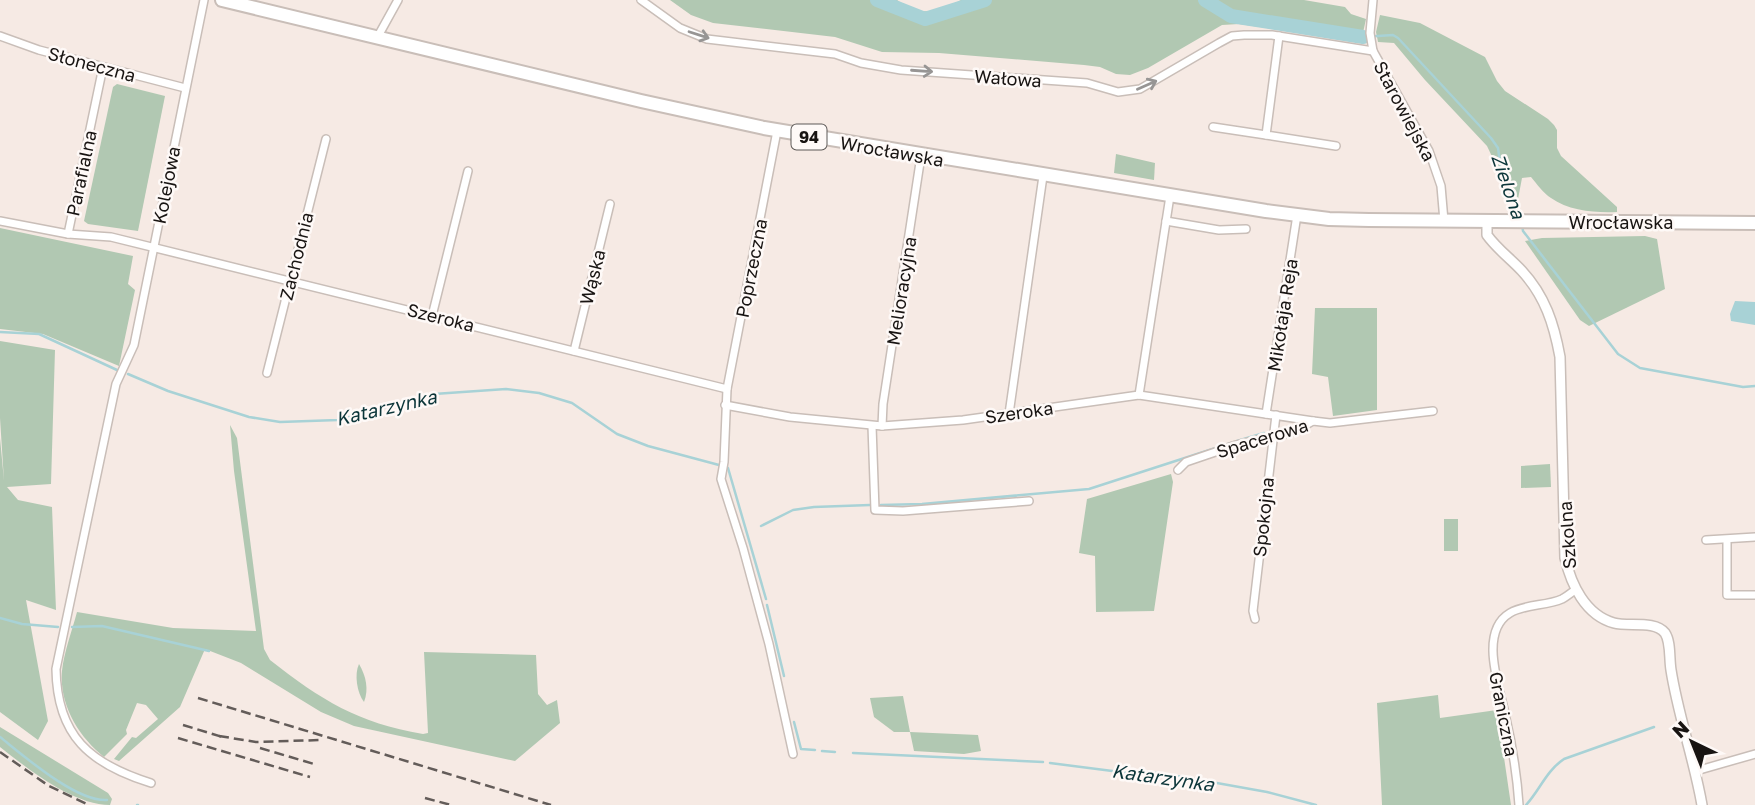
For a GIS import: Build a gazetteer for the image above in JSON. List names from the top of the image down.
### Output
{
  "streets": {
    "main road": ["94", "Wrocławska"],
    "street": [
      "Słoneczna",
      "Wałowa",
      "Starowiejska",
      "Parafialna",
      "Kolejowa",
      "Zachodnia",
      "Poprzeczna",
      "Wąska",
      "Melioracyjna",
      "Mikołaja Reja",
      "Szeroka",
      "Spacerowa",
      "Spokojna",
      "Szkolna",
      "Graniczna"
    ]
  },
  "crossings": [
    ["Słoneczna", "Parafialna"],
    ["Słoneczna", "Kolejowa"],
    ["Wałowa", "Starowiejska"],
    ["Starowiejska", "94"],
    ["Starowiejska", "Wrocławska"],
    ["94", "Wrocławska"],
    ["94", "Szkolna"],
    ["Wrocławska", "Poprzeczna"],
    ["Wrocławska", "Melioracyjna"],
    ["Wrocławska", "Mikołaja Reja"],
    ["Wrocławska", "Szkolna"],
    ["Parafialna", "Kolejowa"],
    ["Parafialna", "Szeroka"],
    ["Kolejowa", "Szeroka"],
    ["Zachodnia", "Szeroka"],
    ["Poprzeczna", "Szeroka"],
    ["Wąska", "Szeroka"],
    ["Melioracyjna", "Szeroka"],
    ["Mikołaja Reja", "Szeroka"],
    ["Szeroka", "Spacerowa"],
    ["Szeroka", "Spokojna"],
    ["Spacerowa", "Spokojna"],
    ["Szkolna", "Graniczna"]
  ],
  "one_way": ["Wałowa"],
  "water": ["Zielona", "Katarzynka"],
  "north": "top left"
}
